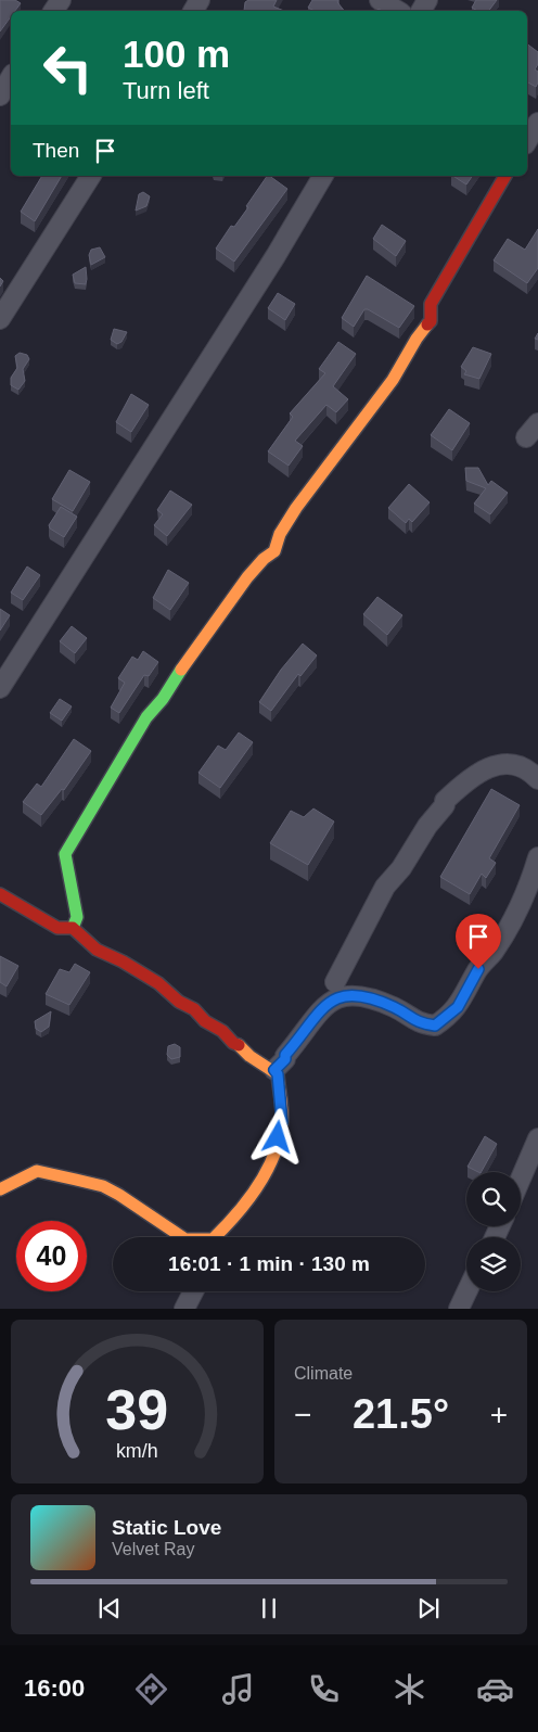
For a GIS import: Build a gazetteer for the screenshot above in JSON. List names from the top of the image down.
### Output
{
  "page": {
    "turn": ["100 m", "Turn left"],
    "then": "Then",
    "limit": "40",
    "trip": "16:01 · 1 min · 130 m",
    "tile": "Climate",
    "heat": ["−", "21.5°", "+"],
    "song": ["Static Love", "Velvet Ray"],
    "tabs": "16:00",
    "gauge": ["39", "km/h"]
  }
}
